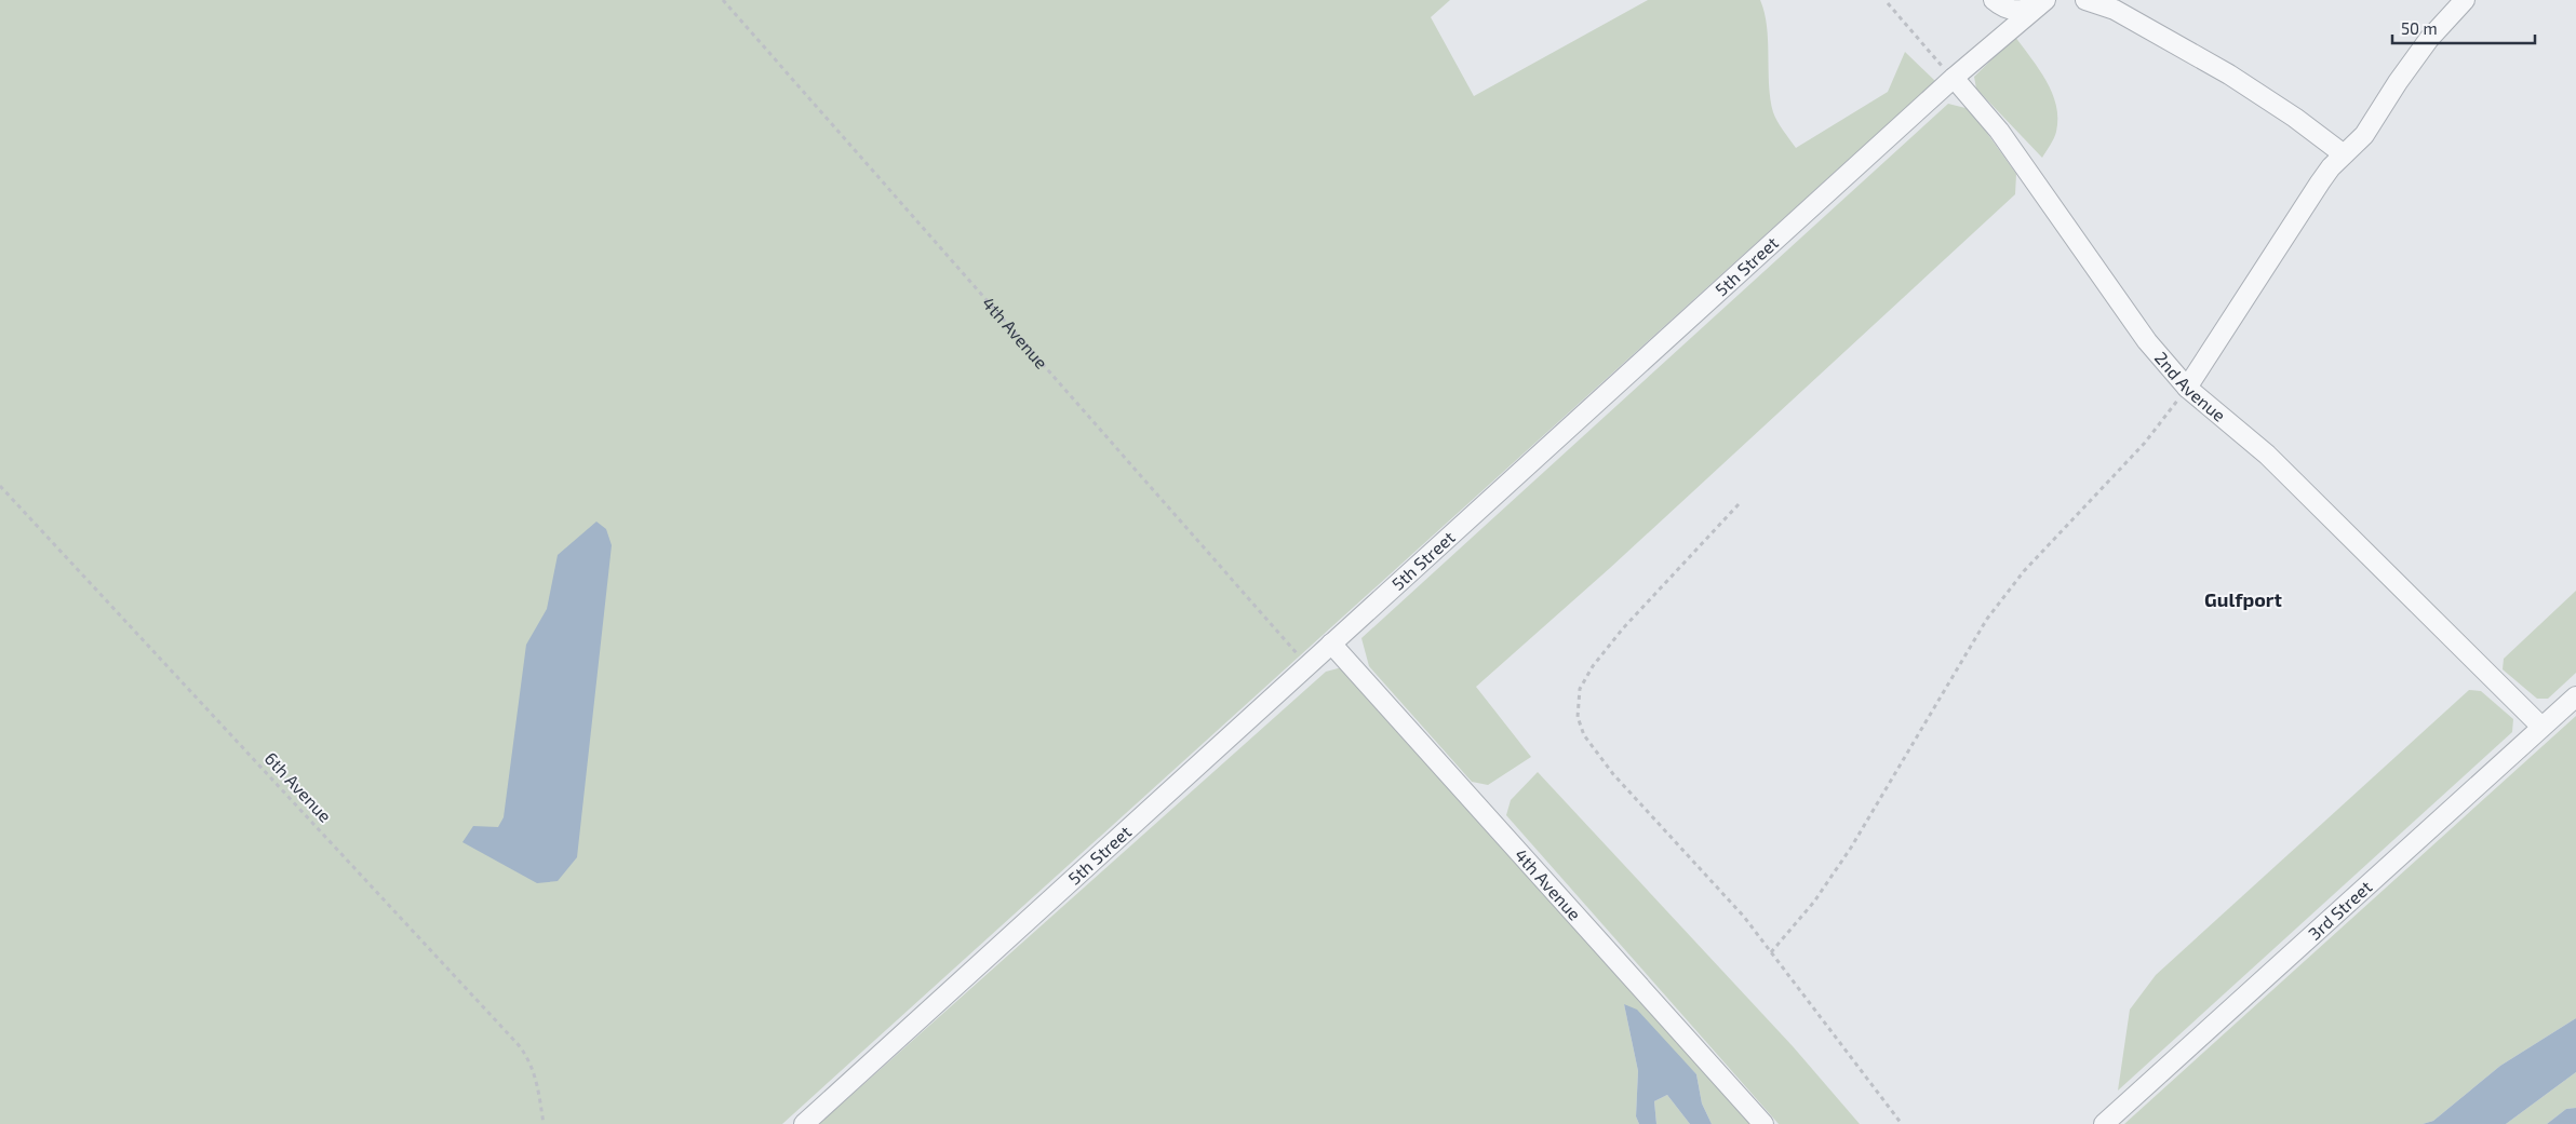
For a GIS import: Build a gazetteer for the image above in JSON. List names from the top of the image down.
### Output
{
  "streets": {
    "street": [
      "5th Street",
      "4th Avenue",
      "2nd Avenue",
      "3rd Street"
    ],
    "path": ["6th Avenue"]
  },
  "crossings": [
    ["5th Street", "4th Avenue"],
    ["5th Street", "2nd Avenue"],
    ["2nd Avenue", "3rd Street"]
  ],
  "districts": ["Gulfport"],
  "scale_bar": "50 m"
}
